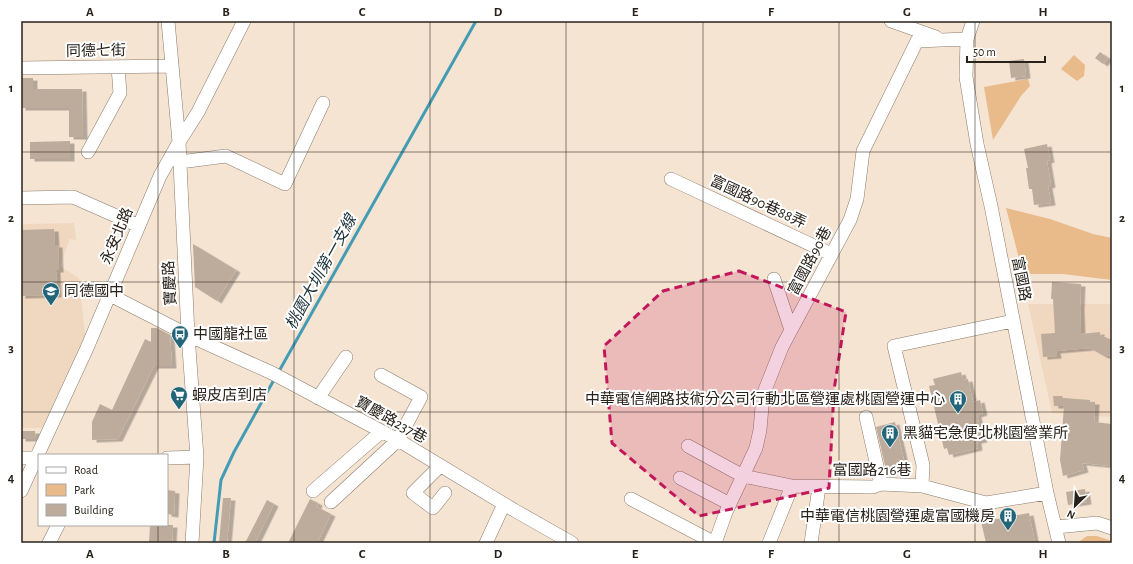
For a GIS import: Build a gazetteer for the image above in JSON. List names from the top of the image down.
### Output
{
  "streets": {
    "street": [
      "同德七街",
      "富國路90巷88弄",
      "永安北路",
      "富國路90巷",
      "富國路",
      "寶慶路",
      "寶慶路237巷",
      "富國路216巷"
    ]
  },
  "crossings": [
    ["同德七街", "寶慶路"],
    ["富國路90巷88弄", "富國路90巷"],
    ["永安北路", "寶慶路"],
    ["永安北路", "寶慶路237巷"],
    ["富國路90巷", "富國路"],
    ["富國路90巷", "富國路216巷"],
    ["富國路", "富國路216巷"],
    ["寶慶路", "寶慶路237巷"]
  ],
  "water": ["桃園大圳第一支線"],
  "places": {
    "school or university": ["同德國中"],
    "bus stop": ["中國龍社區"],
    "supermarket": ["蝦皮店到店"],
    "building": ["中華電信網路技術分公司行動北區營運處桃園營運中心", "黑貓宅急便北桃園營業所", "中華電信桃園營運處富國機房"]
  },
  "legend": ["Road", "Park", "Building"],
  "scale_bar": "50 m",
  "north": "bottom left",
  "grid": {
    "columns": [
      "A",
      "B",
      "C",
      "D",
      "E",
      "F",
      "G",
      "H"
    ],
    "rows": [
      "1",
      "2",
      "3",
      "4"
    ]
  }
}
